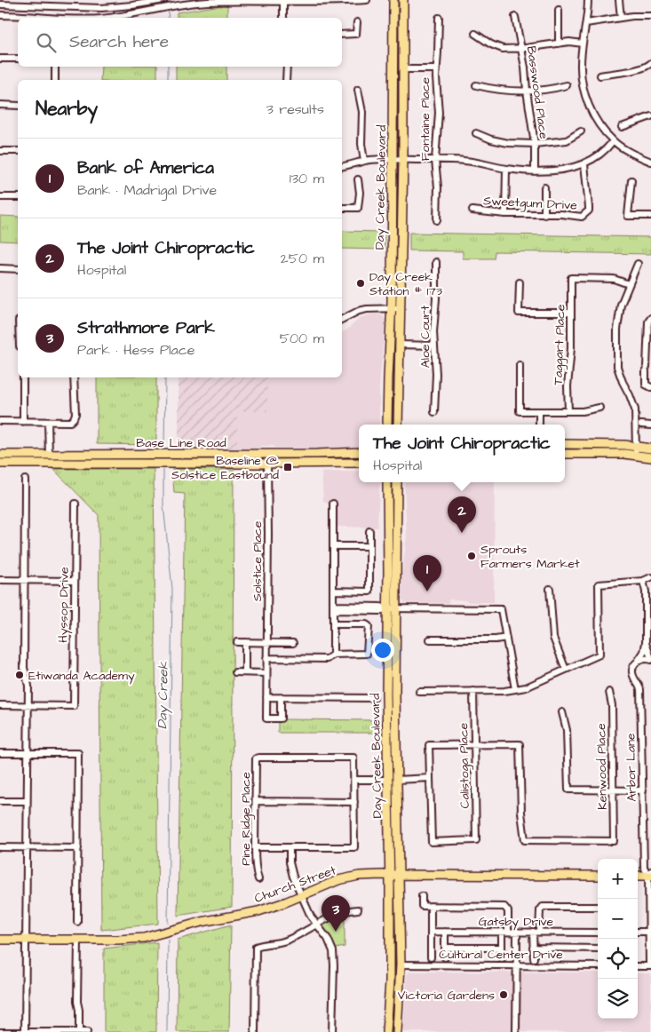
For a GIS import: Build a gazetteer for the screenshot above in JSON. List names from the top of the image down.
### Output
{
  "streets": {
    "main road": ["Day Creek Boulevard", "Base Line Road", "Church Street"],
    "street": [
      "Basswood Place",
      "Fontaine Place",
      "Sweetgum Drive",
      "Aloe Court",
      "Taggart Place",
      "Solstice Place",
      "Hyssop Drive",
      "Calistoga Place",
      "Kenwood Place",
      "Arbor Lane",
      "Pine Ridge Place",
      "Gatsby Drive",
      "Cultural Center Drive"
    ]
  },
  "crossings": [
    ["Day Creek Boulevard", "Church Street"],
    ["Day Creek Boulevard", "Cultural Center Drive"],
    ["Base Line Road", "Solstice Place"],
    ["Calistoga Place", "Kenwood Place"]
  ],
  "water": ["Day Creek"],
  "places": {
    "other": [
      "Day Creek Station # 173",
      "Sprouts Farmers Market",
      "Etiwanda Academy",
      "Victoria Gardens"
    ],
    "transit": ["Baseline @ Solstice Eastbound"]
  },
  "page": {
    "search": "Search here",
    "heading": ["Nearby", "3 results"],
    "list": [
      {
        "mark": "1",
        "name": "Bank of America",
        "note": "Bank · Madrigal Drive",
        "value": "130 m"
      },
      {
        "mark": "2",
        "name": "The Joint Chiropractic",
        "note": "Hospital",
        "value": "250 m"
      },
      {
        "mark": "3",
        "name": "Strathmore Park",
        "note": "Park · Hess Place",
        "value": "500 m"
      }
    ],
    "popup": ["The Joint Chiropractic", "Hospital"],
    "pins": ["2", "1", "3"],
    "map_buttons": ["+", "−"]
  }
}
